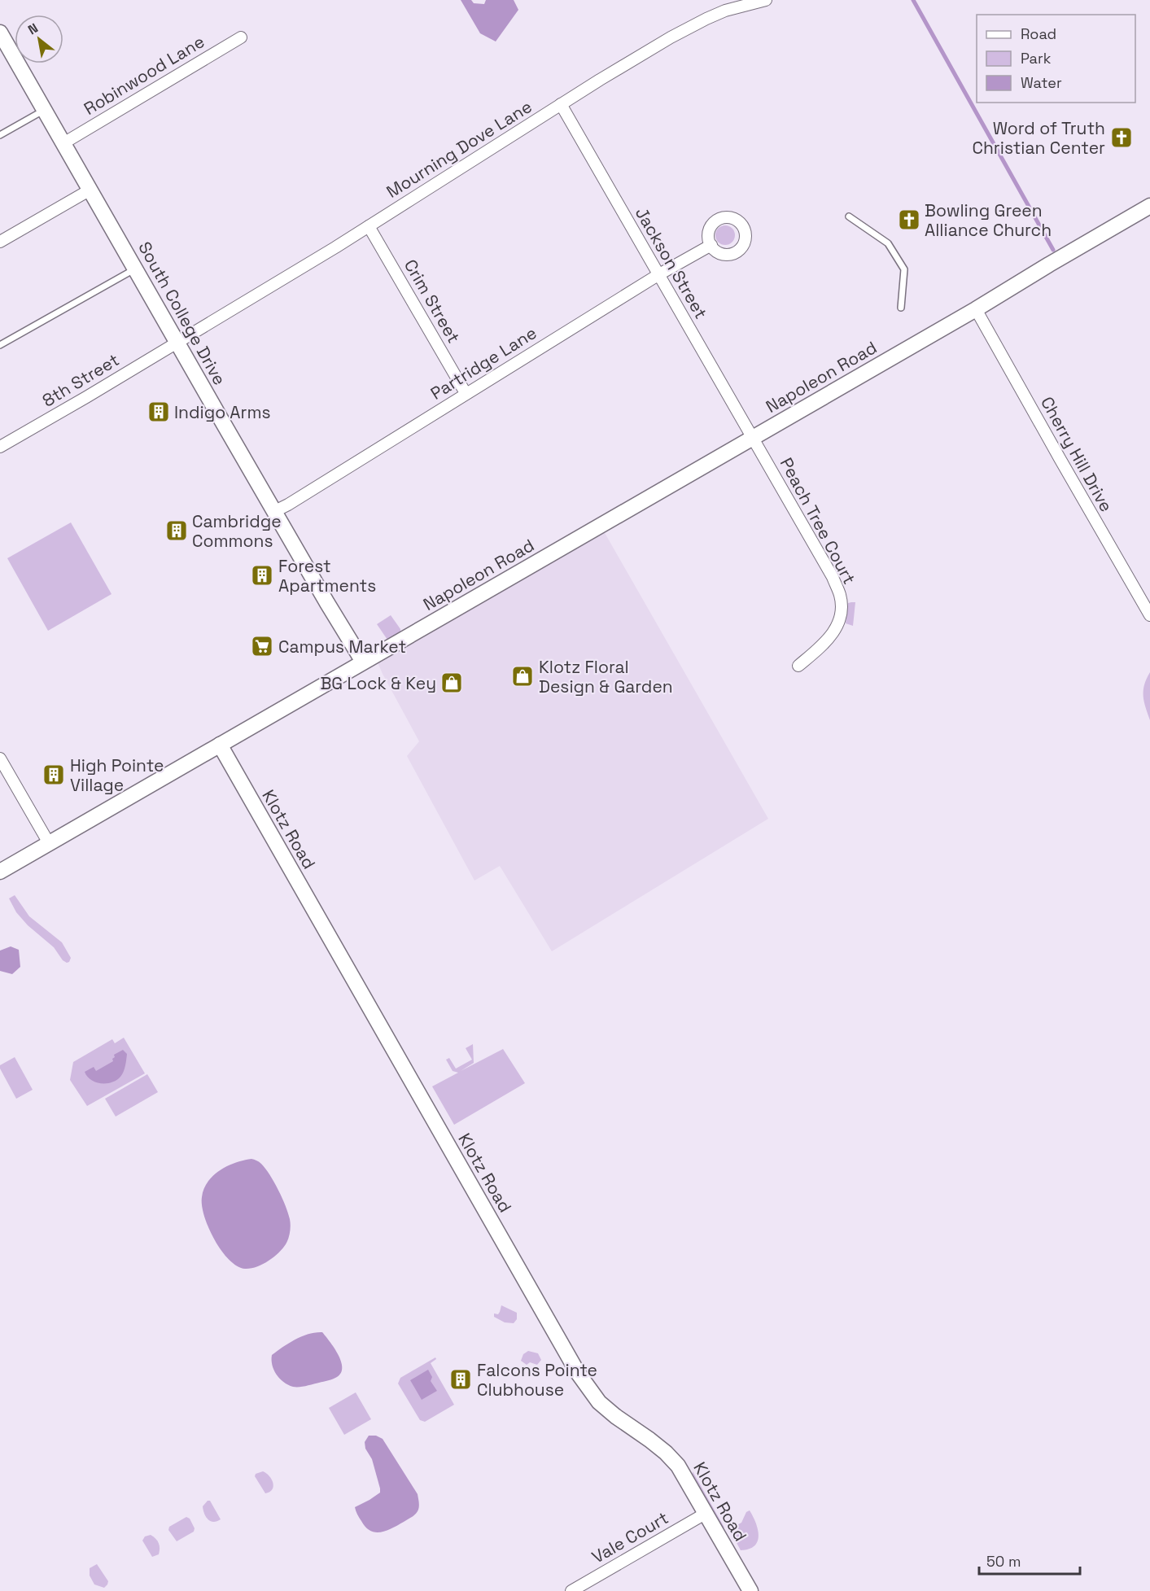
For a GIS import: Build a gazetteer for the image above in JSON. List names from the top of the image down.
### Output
{
  "streets": {
    "street": [
      "Robinwood Lane",
      "Mourning Dove Lane",
      "Jackson Street",
      "Crim Street",
      "South College Drive",
      "Partridge Lane",
      "Napoleon Road",
      "8th Street",
      "Cherry Hill Drive",
      "Peach Tree Court",
      "Klotz Road",
      "Vale Court"
    ]
  },
  "crossings": [
    ["Robinwood Lane", "South College Drive"],
    ["Mourning Dove Lane", "Jackson Street"],
    ["Mourning Dove Lane", "Crim Street"],
    ["Mourning Dove Lane", "South College Drive"],
    ["Mourning Dove Lane", "8th Street"],
    ["Jackson Street", "Partridge Lane"],
    ["Jackson Street", "Napoleon Road"],
    ["Jackson Street", "Peach Tree Court"],
    ["Crim Street", "Partridge Lane"],
    ["South College Drive", "Partridge Lane"],
    ["South College Drive", "Napoleon Road"],
    ["South College Drive", "8th Street"],
    ["Napoleon Road", "Cherry Hill Drive"],
    ["Napoleon Road", "Peach Tree Court"],
    ["Napoleon Road", "Klotz Road"],
    ["Klotz Road", "Vale Court"]
  ],
  "places": {
    "church": ["Word of Truth Christian Center", "Bowling Green Alliance Church"],
    "building": [
      "Indigo Arms",
      "Cambridge Commons",
      "Forest Apartments",
      "High Pointe Village",
      "Falcons Pointe Clubhouse"
    ],
    "supermarket": ["Campus Market"],
    "shop": ["Klotz Floral Design & Garden", "BG Lock & Key"]
  },
  "legend": ["Road", "Park", "Water"],
  "scale_bar": "50 m",
  "north": "top left"
}
